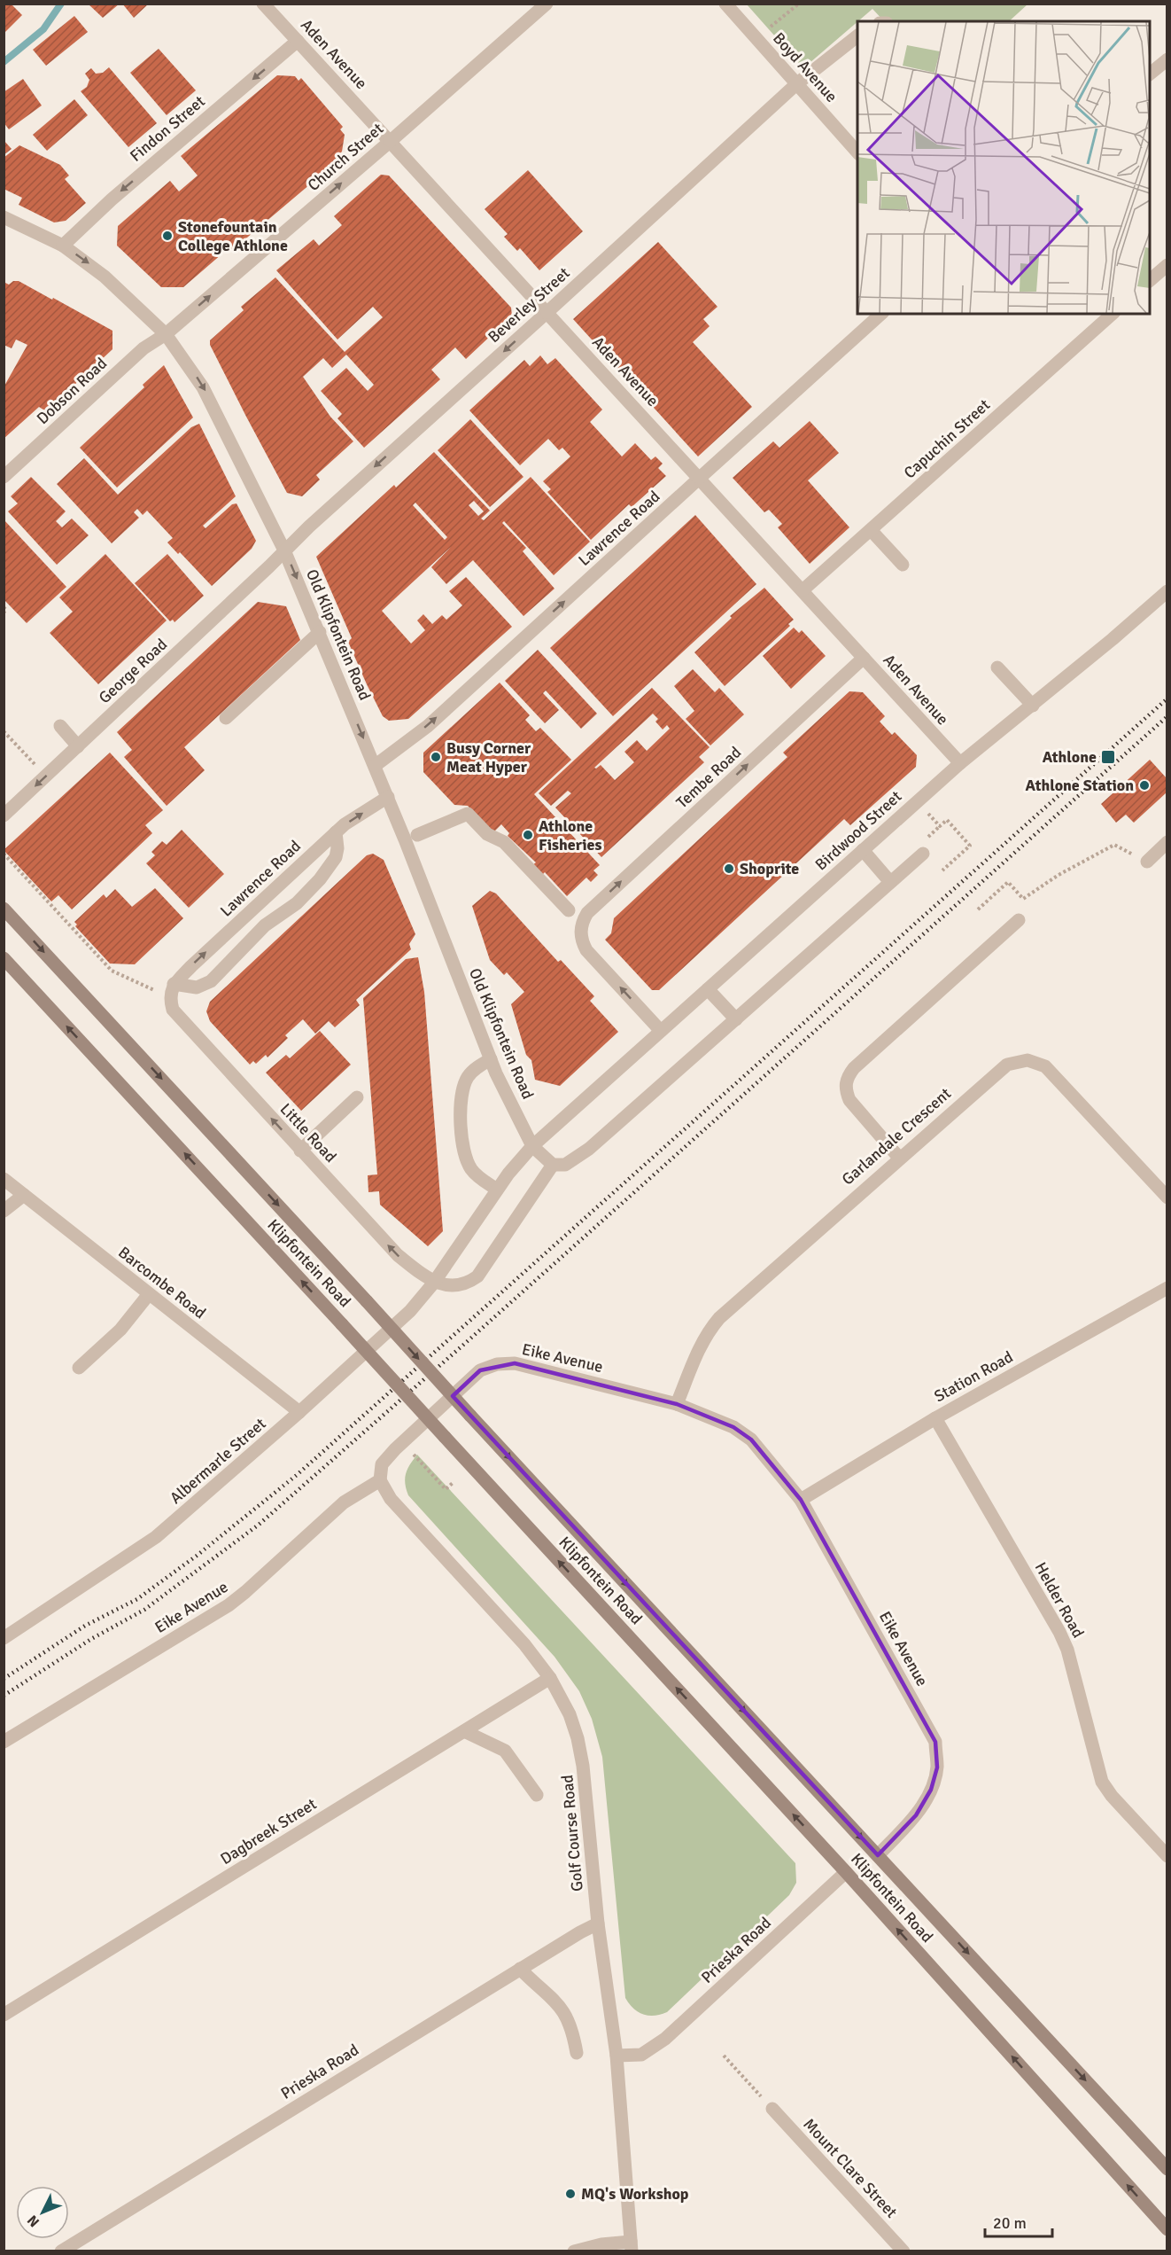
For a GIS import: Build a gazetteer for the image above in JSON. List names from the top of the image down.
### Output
{
  "streets": {
    "main road": ["Klipfontein Road"],
    "street": [
      "Aden Avenue",
      "Boyd Avenue",
      "Findon Street",
      "Church Street",
      "Beverley Street",
      "Dobson Road",
      "Capuchin Street",
      "Lawrence Road",
      "Old Klipfontein Road",
      "George Road",
      "Tembe Road",
      "Birdwood Street",
      "Little Road",
      "Garlandale Crescent",
      "Barcombe Road",
      "Eike Avenue",
      "Station Road",
      "Albermarle Street",
      "Helder Road",
      "Dagbreek Street",
      "Golf Course Road",
      "Prieska Road",
      "Mount Clare Street"
    ]
  },
  "crossings": [
    ["Aden Avenue", "Findon Street"],
    ["Aden Avenue", "Church Street"],
    ["Aden Avenue", "Beverley Street"],
    ["Aden Avenue", "Capuchin Street"],
    ["Aden Avenue", "Lawrence Road"],
    ["Aden Avenue", "Tembe Road"],
    ["Aden Avenue", "Birdwood Street"],
    ["Boyd Avenue", "Beverley Street"],
    ["Findon Street", "Old Klipfontein Road"],
    ["Church Street", "Dobson Road"],
    ["Church Street", "Old Klipfontein Road"],
    ["Beverley Street", "Old Klipfontein Road"],
    ["Beverley Street", "George Road"],
    ["Dobson Road", "Old Klipfontein Road"],
    ["Lawrence Road", "Old Klipfontein Road"],
    ["Lawrence Road", "Little Road"],
    ["Old Klipfontein Road", "George Road"],
    ["Old Klipfontein Road", "Birdwood Street"],
    ["Tembe Road", "Birdwood Street"],
    ["Little Road", "Albermarle Street"],
    ["Garlandale Crescent", "Eike Avenue"],
    ["Klipfontein Road", "Eike Avenue"],
    ["Klipfontein Road", "Prieska Road"],
    ["Barcombe Road", "Albermarle Street"],
    ["Eike Avenue", "Station Road"],
    ["Eike Avenue", "Golf Course Road"],
    ["Station Road", "Helder Road"],
    ["Dagbreek Street", "Golf Course Road"],
    ["Golf Course Road", "Prieska Road"]
  ],
  "one_way": [
    "Findon Street",
    "Church Street",
    "Beverley Street",
    "Lawrence Road",
    "Old Klipfontein Road",
    "Tembe Road",
    "Little Road"
  ],
  "places": {
    "other": [
      "Stonefountain College Athlone",
      "Busy Corner Meat Hyper",
      "Athlone Station",
      "Athlone Fisheries",
      "Shoprite",
      "MQ's Workshop"
    ],
    "transit": ["Athlone"]
  },
  "scale_bar": "20 m",
  "north": "bottom left"
}
